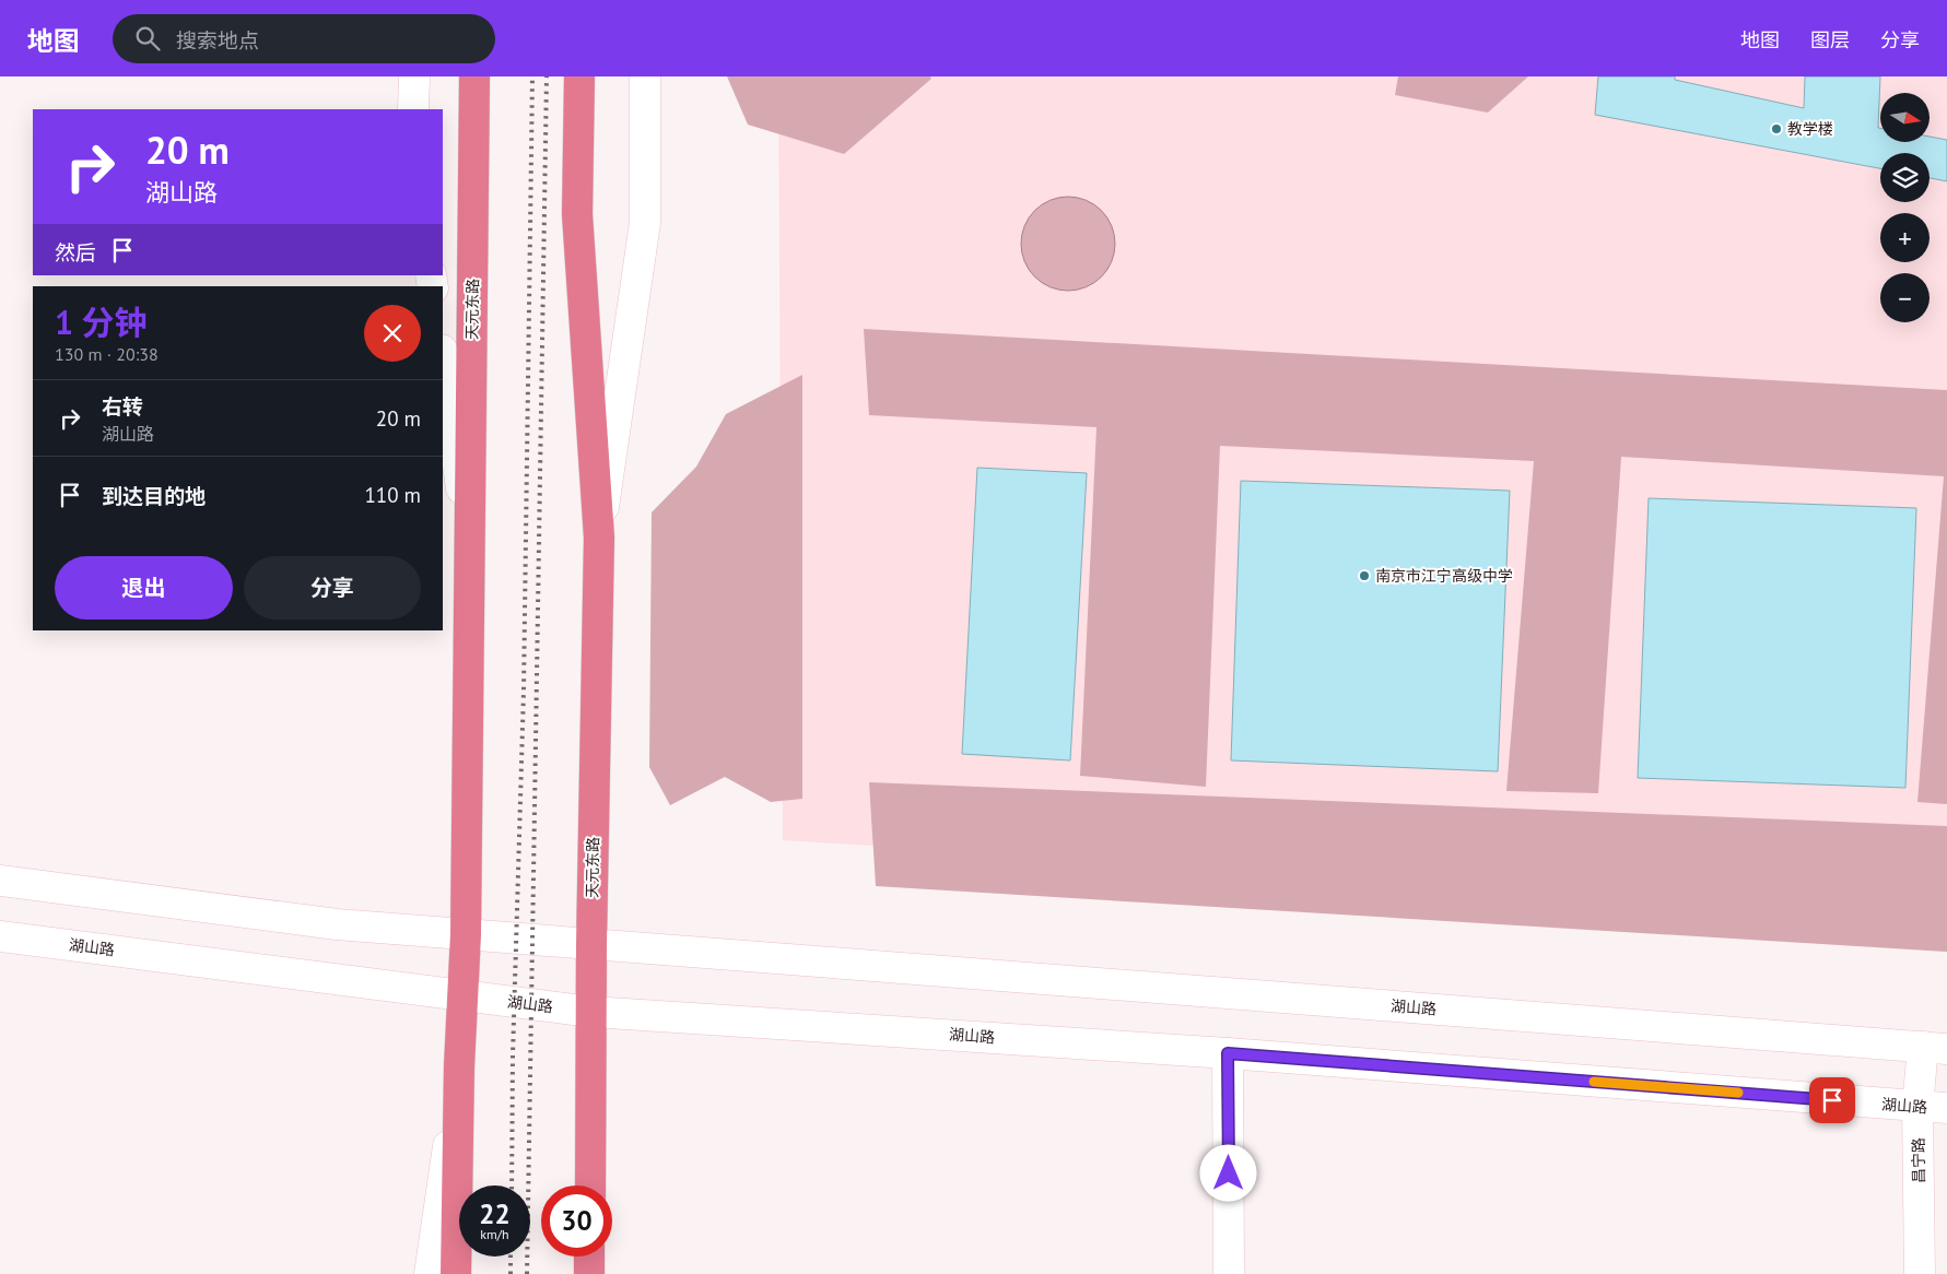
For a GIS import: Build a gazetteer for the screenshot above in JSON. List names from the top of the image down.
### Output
{
  "streets": {
    "highway": ["天元东路"],
    "main road": ["湖山路", "昌宁路"]
  },
  "crossings": [
    ["天元东路", "湖山路"],
    ["湖山路", "昌宁路"]
  ],
  "places": ["教学楼", "南京市江宁高级中学"],
  "north": "right",
  "page": {
    "header": "地图",
    "search": "搜索地点",
    "nav": ["地图", "图层", "分享"],
    "map_buttons": ["+", "−"],
    "turn": ["20 m", "湖山路"],
    "then": "然后",
    "heading": ["1 分钟", "130 m · 20:38"],
    "list": [
      {
        "name": "右转",
        "note": "湖山路",
        "value": "20 m"
      },
      {
        "name": "到达目的地",
        "value": "110 m"
      }
    ],
    "buttons": ["退出", "分享"],
    "speed": "22 km/h",
    "limit": "30"
  }
}
